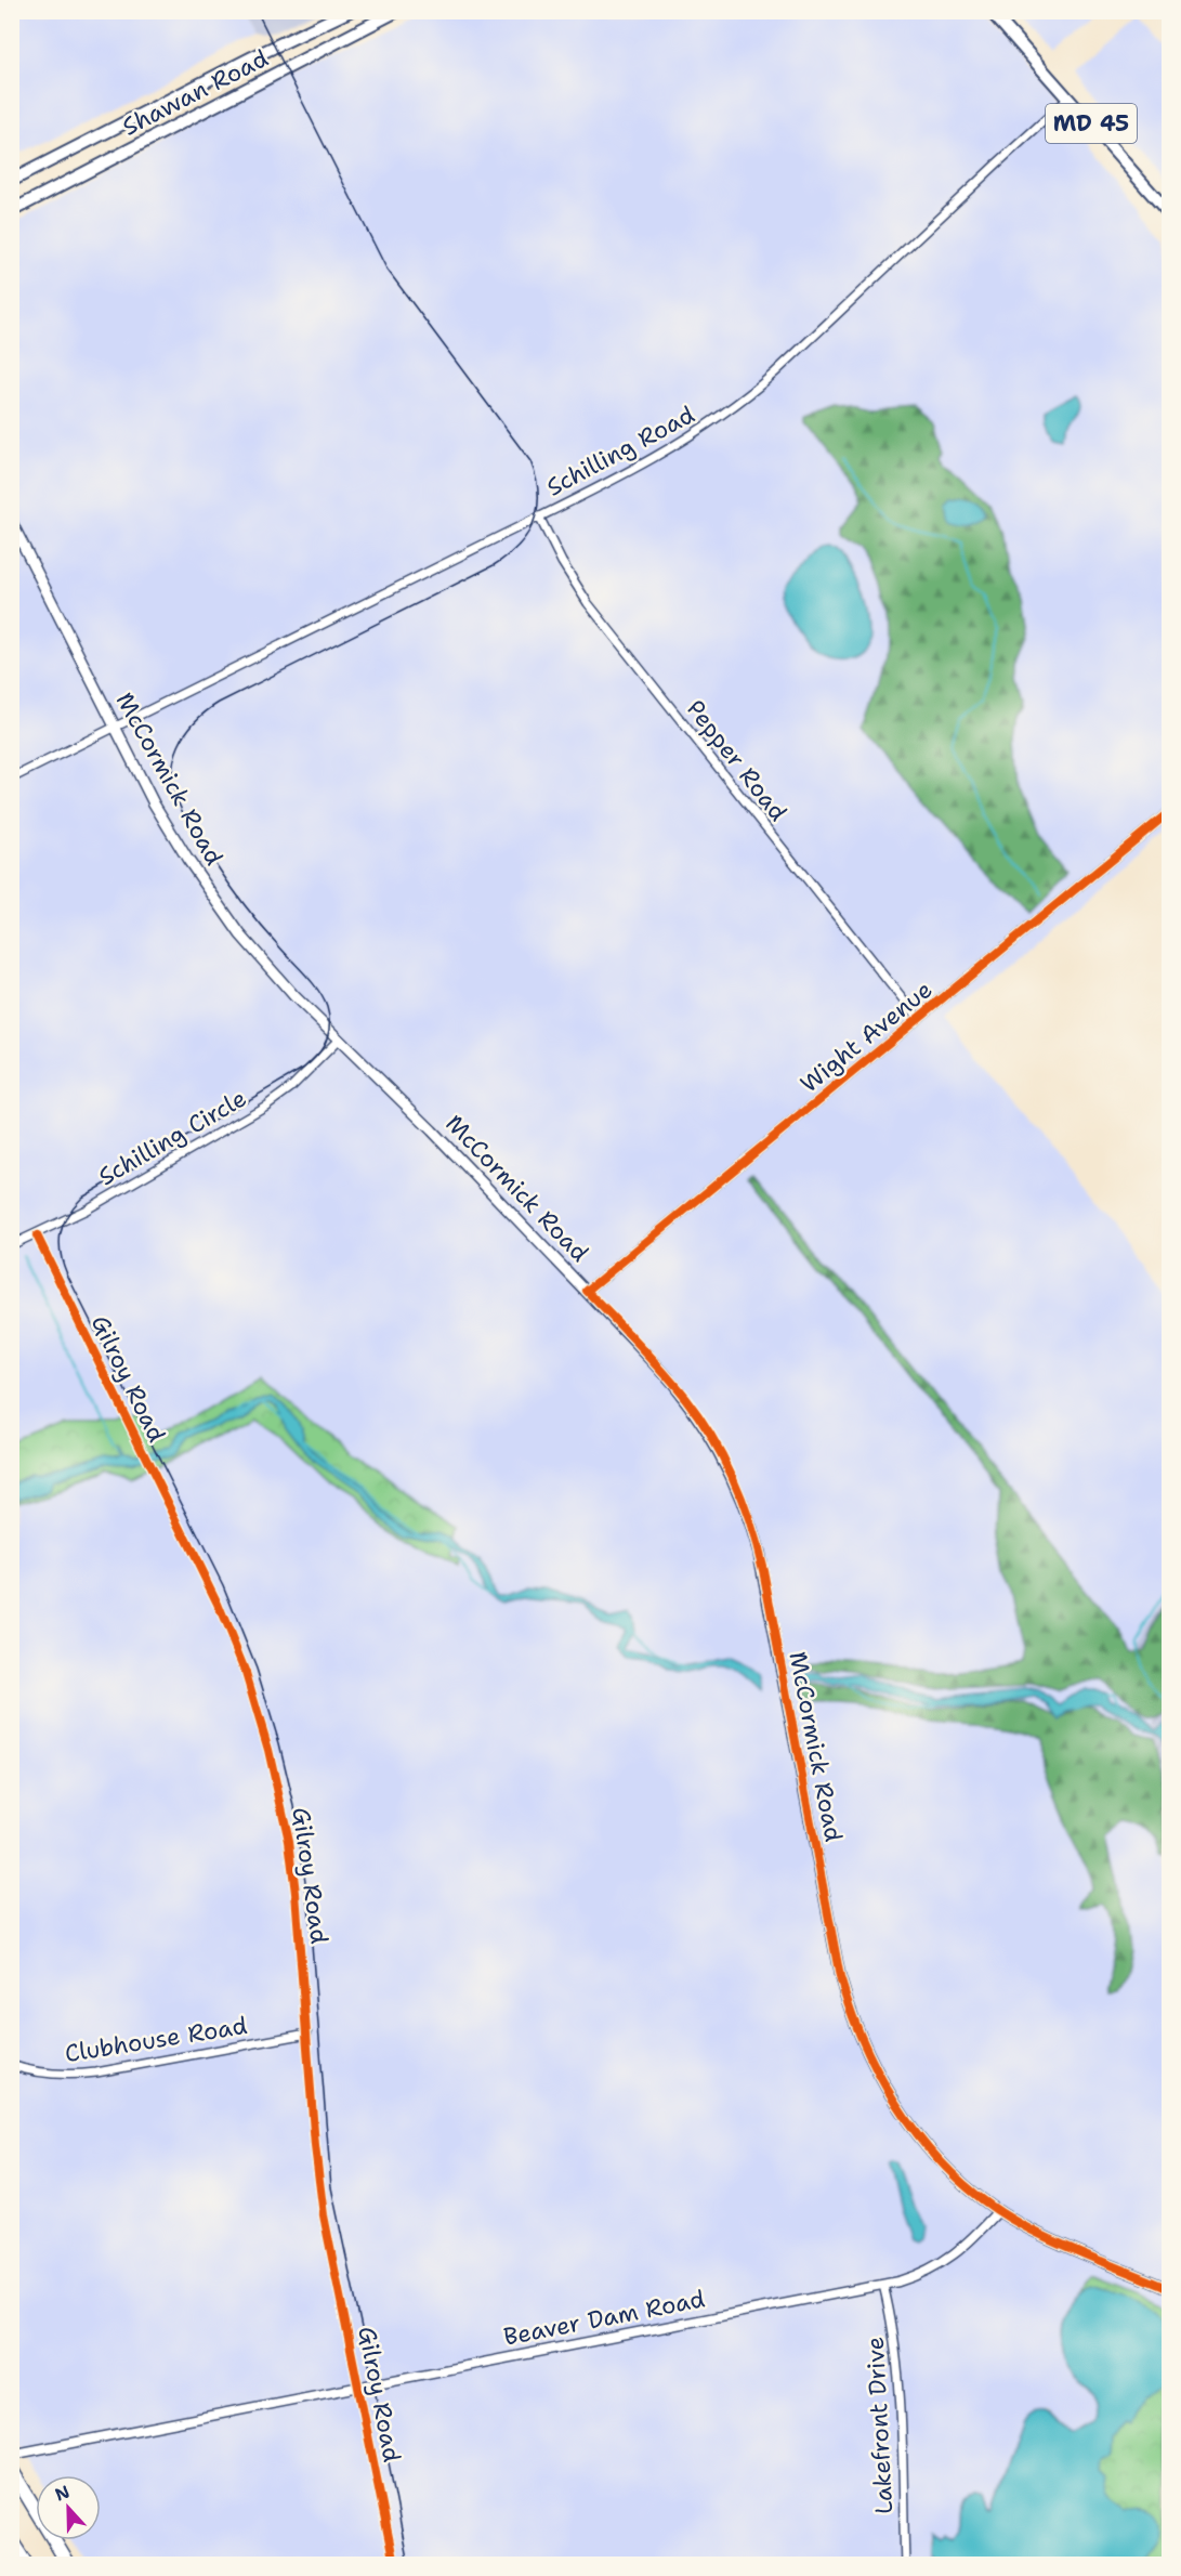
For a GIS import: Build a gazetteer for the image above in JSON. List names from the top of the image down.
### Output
{
  "streets": {
    "main road": ["Shawan Road", "MD 45", "McCormick Road"],
    "street": [
      "Schilling Road",
      "Pepper Road",
      "Wight Avenue",
      "Schilling Circle",
      "Gilroy Road",
      "Clubhouse Road",
      "Beaver Dam Road",
      "Lakefront Drive"
    ]
  },
  "crossings": [
    ["MD 45", "Schilling Road"],
    ["Schilling Road", "Pepper Road"],
    ["Schilling Road", "McCormick Road"],
    ["Pepper Road", "Wight Avenue"],
    ["McCormick Road", "Wight Avenue"],
    ["McCormick Road", "Schilling Circle"],
    ["McCormick Road", "Beaver Dam Road"],
    ["Schilling Circle", "Gilroy Road"],
    ["Gilroy Road", "Clubhouse Road"],
    ["Gilroy Road", "Beaver Dam Road"],
    ["Beaver Dam Road", "Lakefront Drive"]
  ],
  "north": "top"
}
